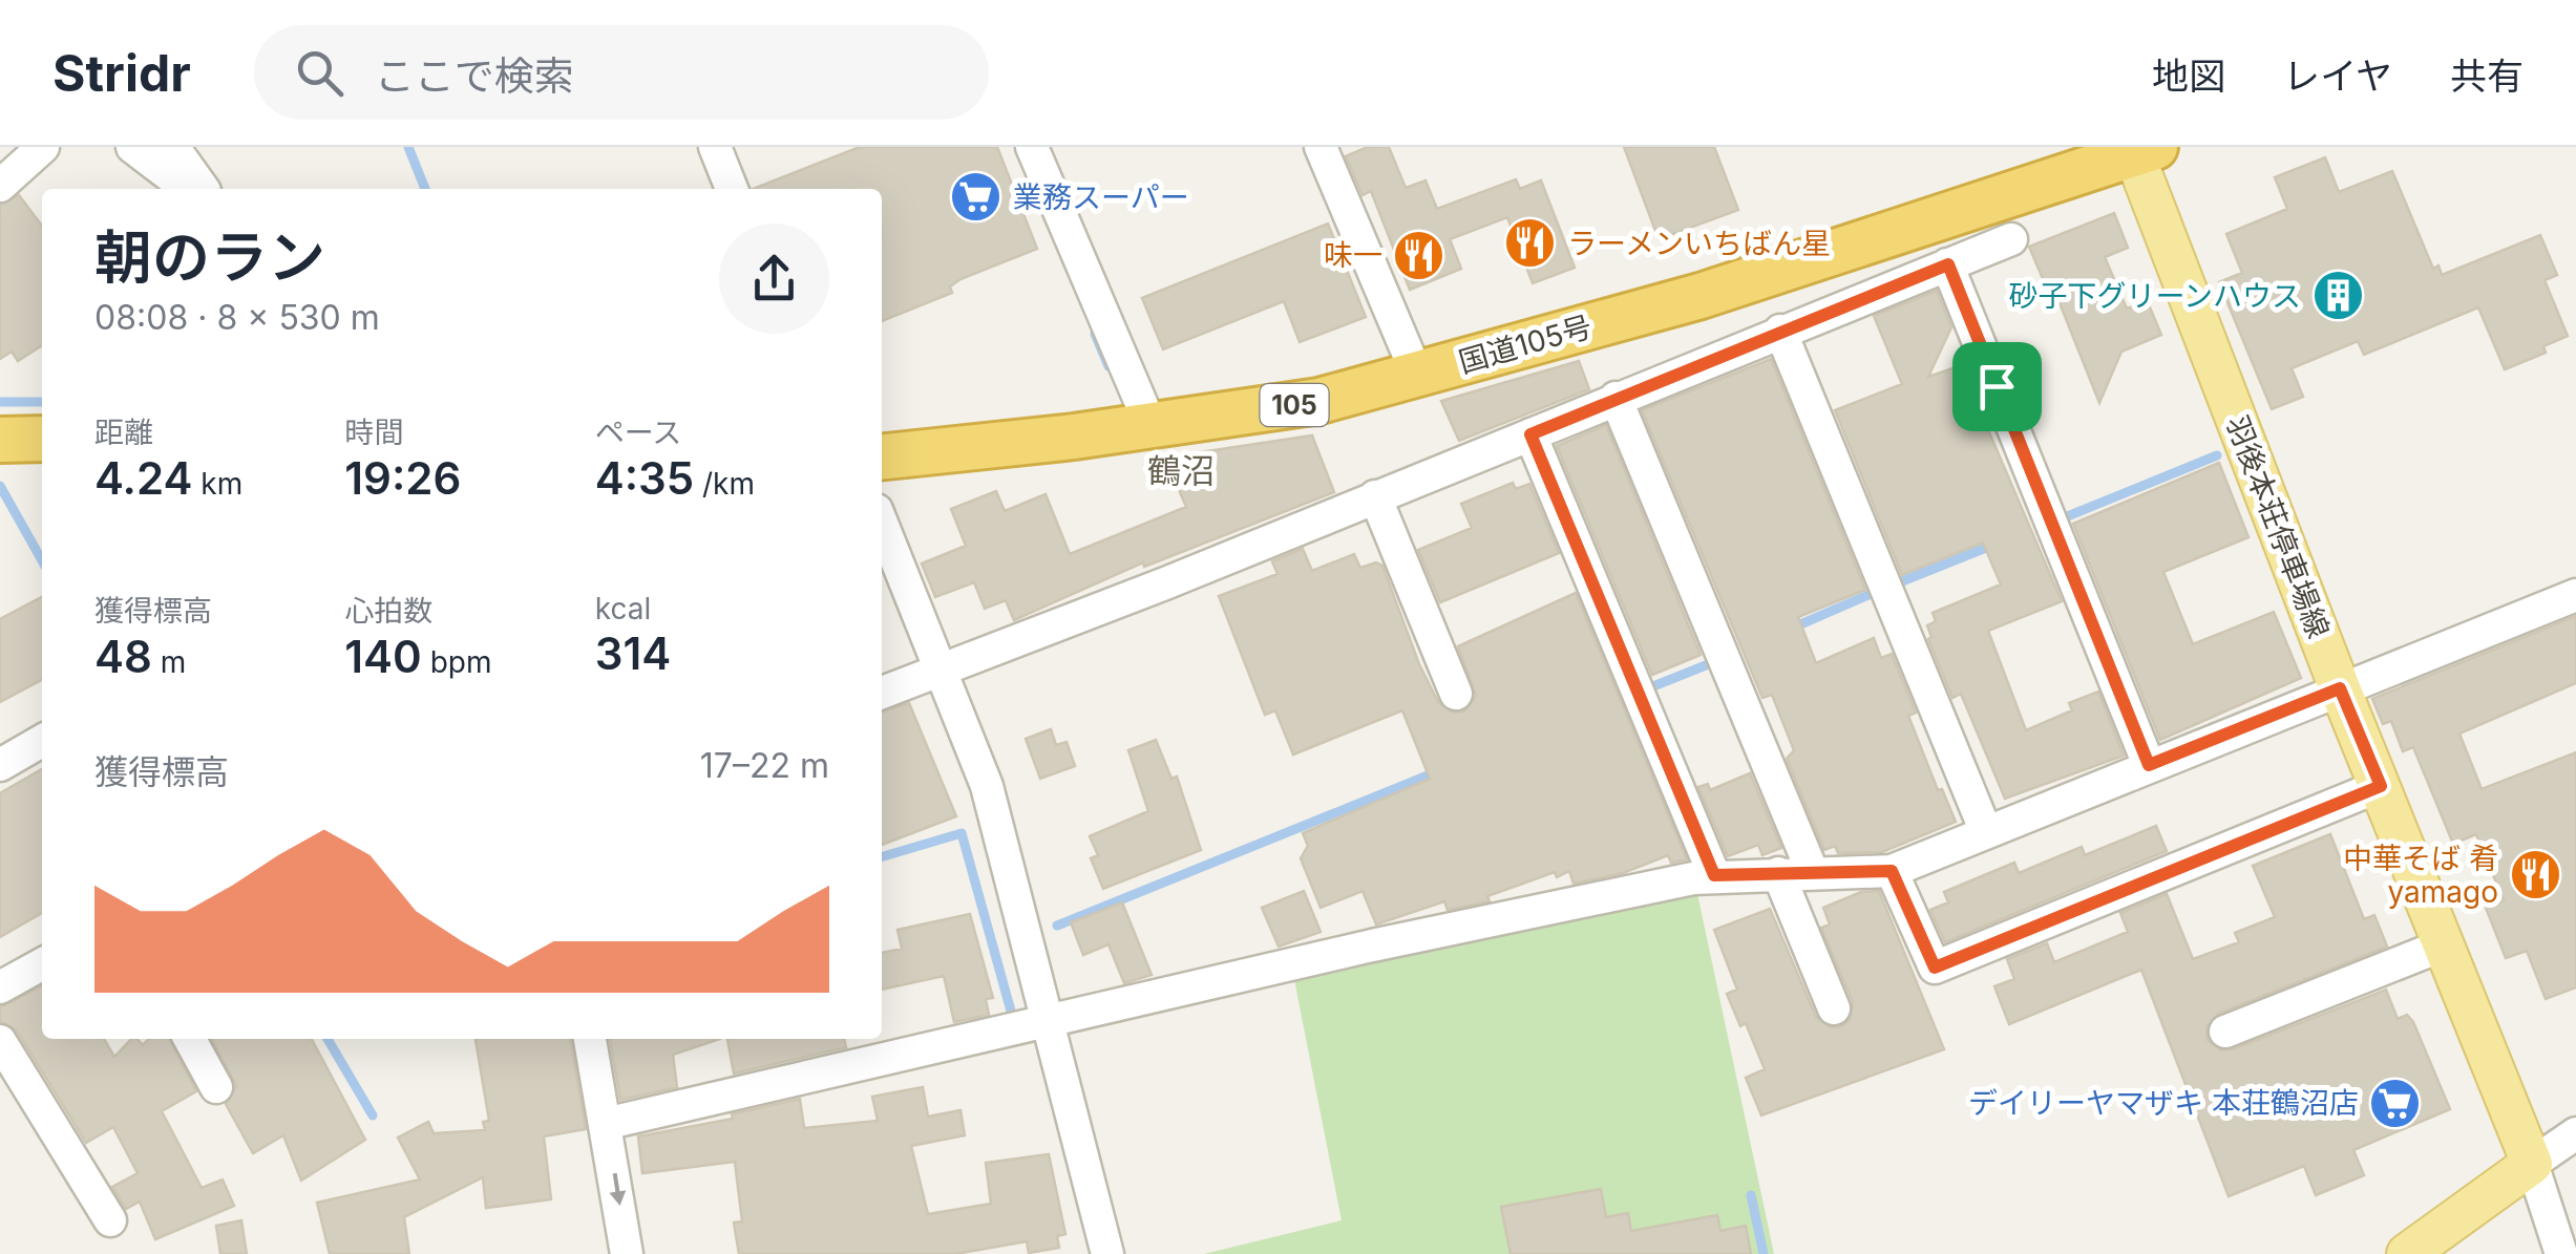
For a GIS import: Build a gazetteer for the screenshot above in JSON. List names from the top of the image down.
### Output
{
  "streets": {
    "highway": ["国道105号", "105"],
    "main road": ["羽後本荘停車場線"]
  },
  "crossings": [
    ["国道105号", "羽後本荘停車場線"]
  ],
  "districts": ["鶴沼"],
  "places": {
    "supermarket": ["業務スーパー", "デイリーヤマザキ 本荘鶴沼店"],
    "restaurant": ["ラーメンいちばん星", "味一", "中華そば 肴 yamago"],
    "building": ["砂子下グリーンハウス"]
  },
  "page": {
    "header": "Stridr",
    "search": "ここで検索",
    "nav": ["地図", "レイヤ", "共有"],
    "heading": ["朝のラン", "08:08 · 8 × 530 m"],
    "stats": [
      ["距離", "4.24 km"],
      ["時間", "19:26"],
      ["ペース", "4:35 /km"],
      ["獲得標高", "48 m"],
      ["心拍数", "140 bpm"],
      ["kcal", "314"]
    ],
    "chart": ["獲得標高", "17–22 m"]
  }
}
